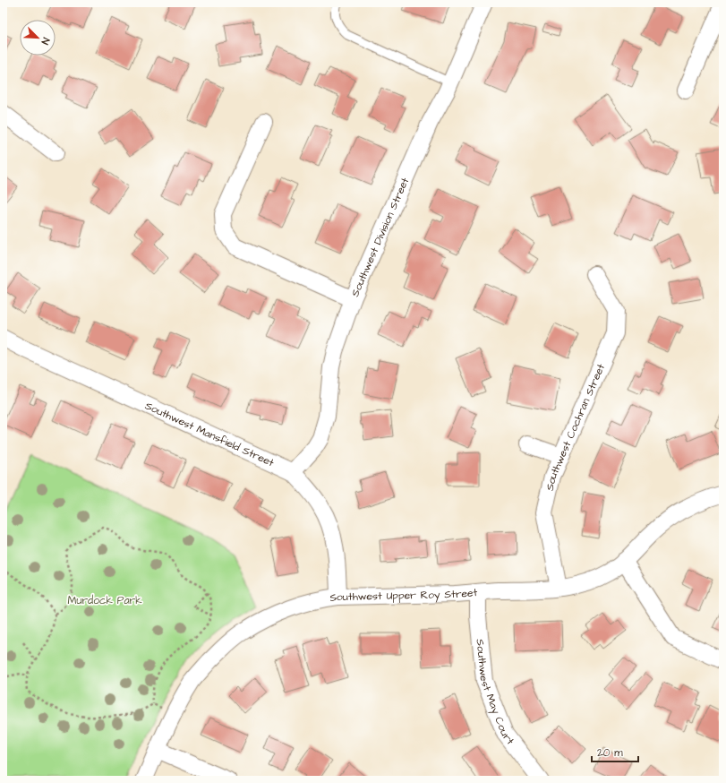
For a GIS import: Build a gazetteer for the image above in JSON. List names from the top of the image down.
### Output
{
  "streets": {
    "street": [
      "Southwest Division Street",
      "Southwest Cochran Street",
      "Southwest Mansfield Street",
      "Southwest Upper Roy Street",
      "Southwest May Court"
    ]
  },
  "crossings": [
    ["Southwest Division Street", "Southwest Mansfield Street"],
    ["Southwest Cochran Street", "Southwest Upper Roy Street"],
    ["Southwest Mansfield Street", "Southwest Upper Roy Street"],
    ["Southwest Upper Roy Street", "Southwest May Court"]
  ],
  "parks": ["Murdock Park"],
  "scale_bar": "20 m",
  "north": "bottom right"
}
